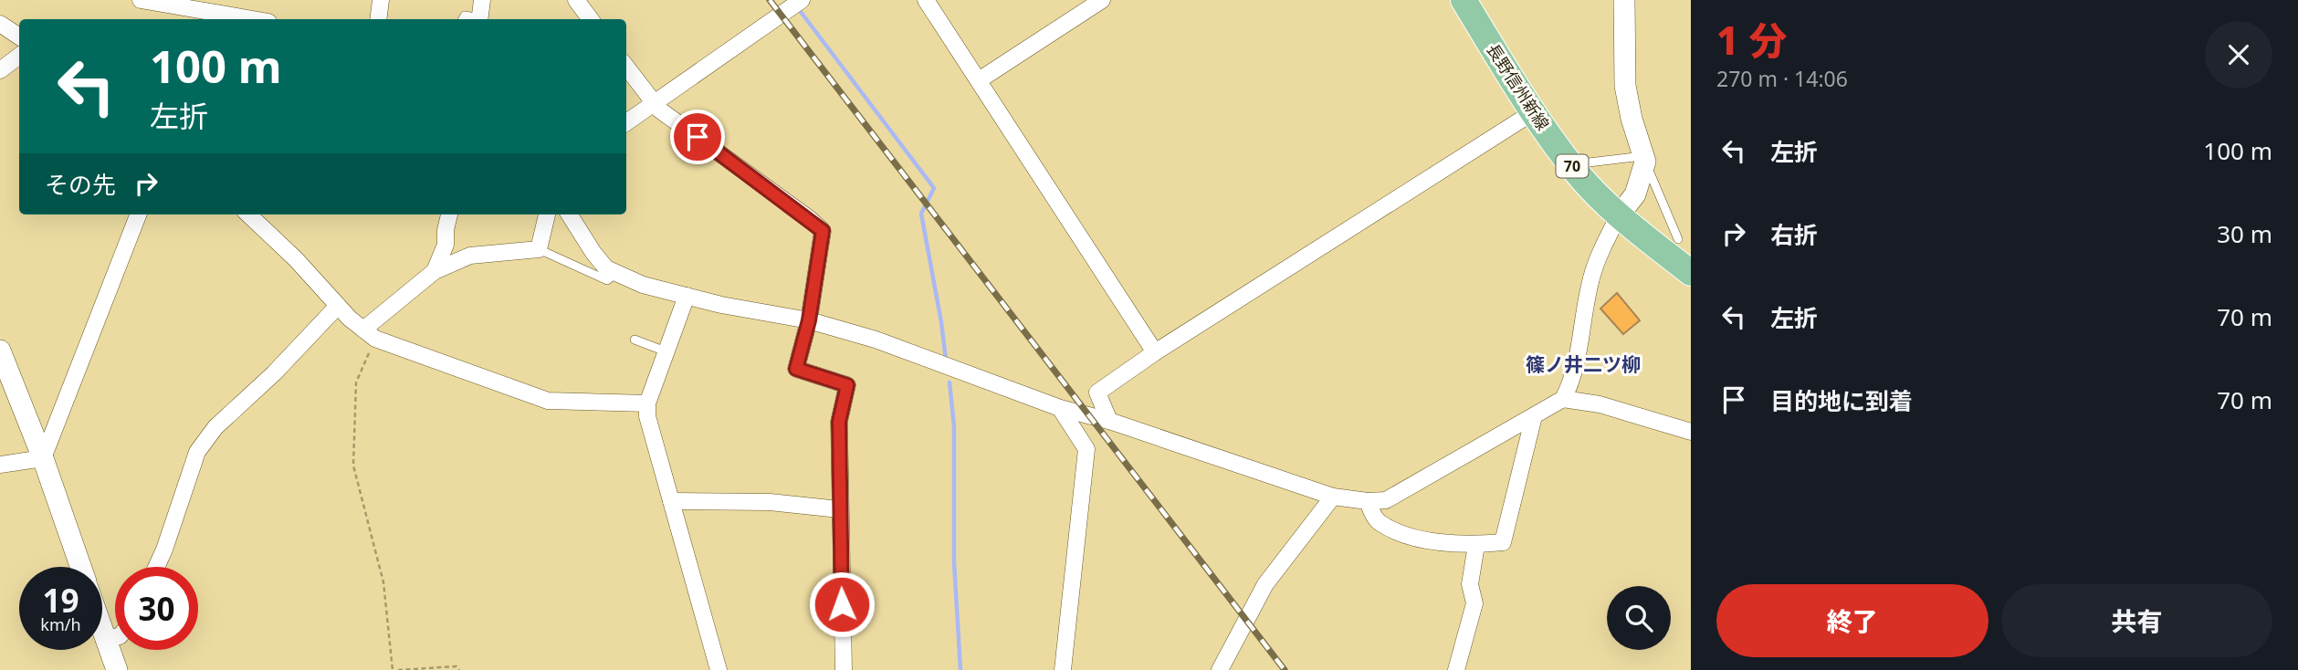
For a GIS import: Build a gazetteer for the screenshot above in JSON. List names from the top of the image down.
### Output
{
  "streets": {
    "main road": ["長野信州新線", "70"]
  },
  "districts": ["篠ノ井二ツ柳"],
  "page": {
    "heading": ["1 分", "270 m · 14:06"],
    "turn": ["100 m", "左折"],
    "list": [
      {
        "name": "左折",
        "value": "100 m"
      },
      {
        "name": "右折",
        "value": "30 m"
      },
      {
        "name": "左折",
        "value": "70 m"
      },
      {
        "name": "目的地に到着",
        "value": "70 m"
      }
    ],
    "then": "その先",
    "speed": "19 km/h",
    "limit": "30",
    "buttons": ["終了", "共有"]
  }
}
